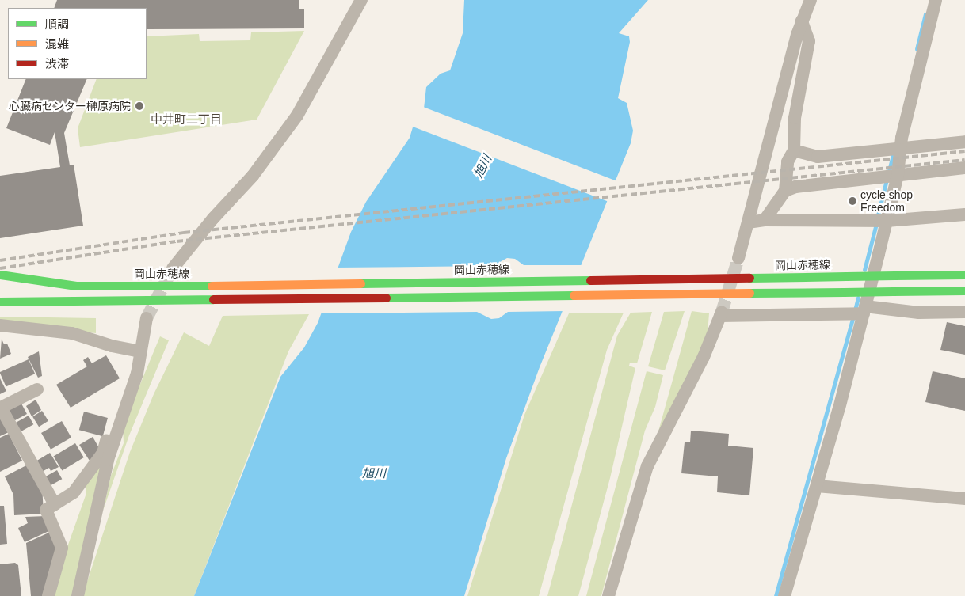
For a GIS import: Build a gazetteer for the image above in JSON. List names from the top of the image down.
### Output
{
  "streets": {
    "main road": ["岡山赤穂線"]
  },
  "districts": ["中井町二丁目"],
  "water": ["旭川"],
  "places": ["心臓病センター榊原病院", "cycle shop Freedom"],
  "legend": ["順調", "混雑", "渋滞"]
}
